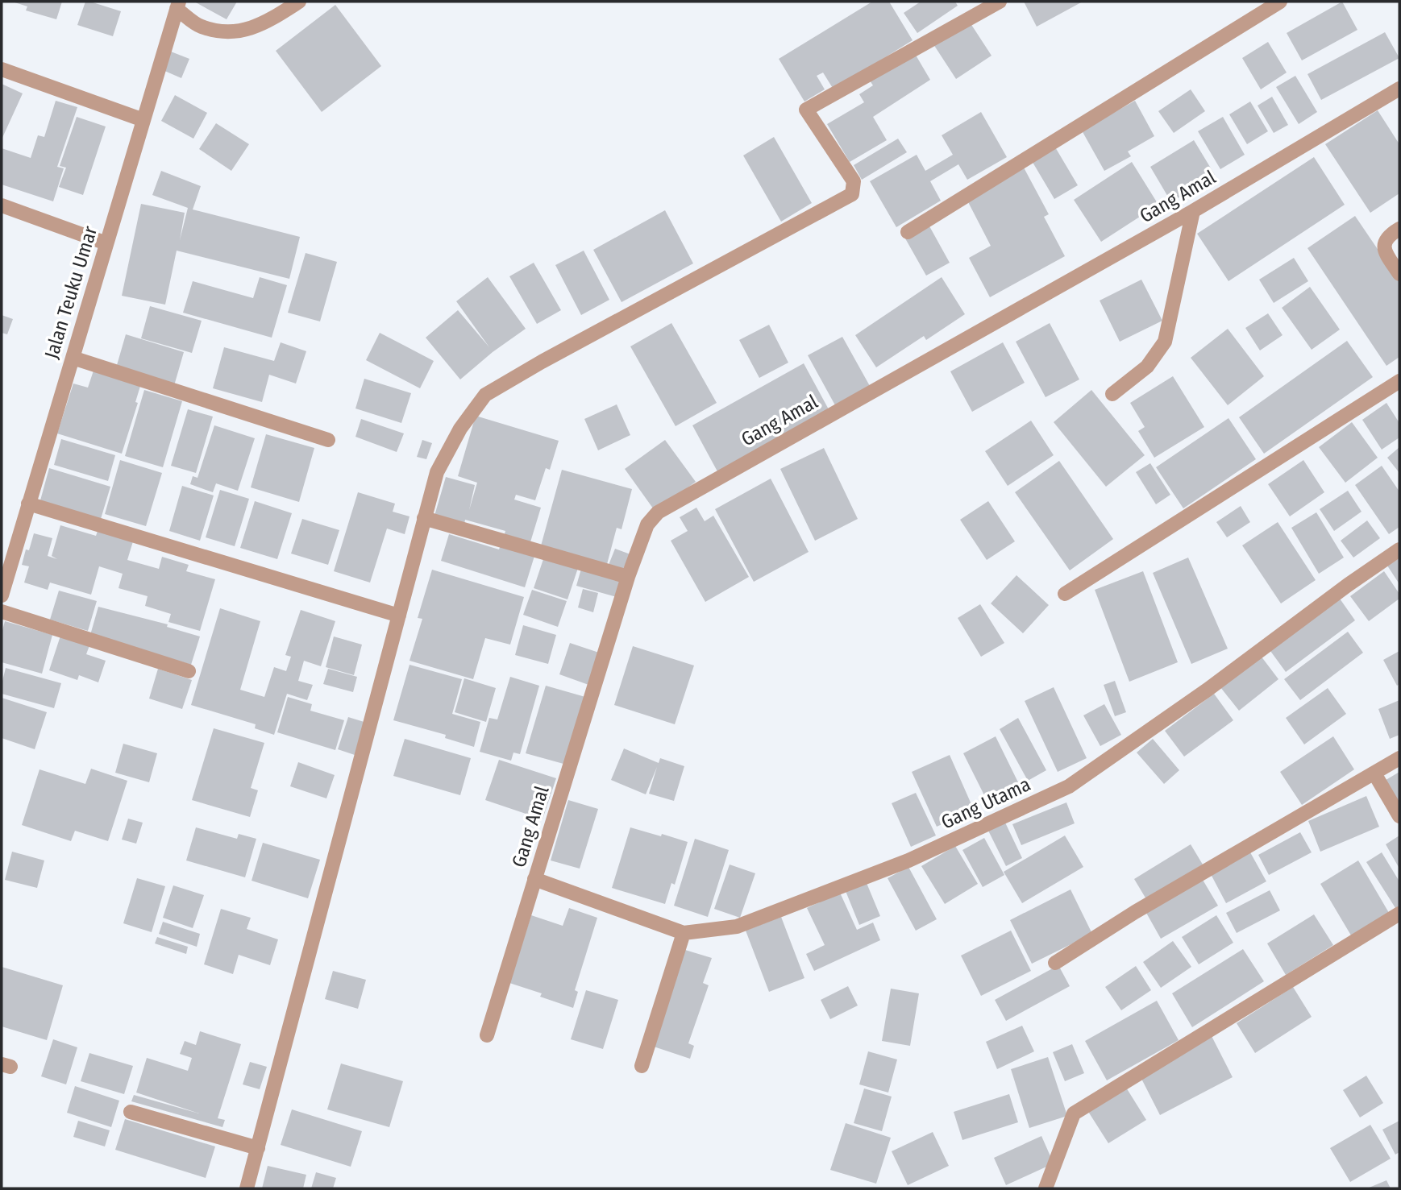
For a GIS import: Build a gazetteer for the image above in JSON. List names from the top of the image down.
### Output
{
  "streets": {
    "street": ["Gang Amal", "Jalan Teuku Umar", "Gang Utama"]
  },
  "crossings": [
    ["Gang Amal", "Gang Utama"]
  ]
}
